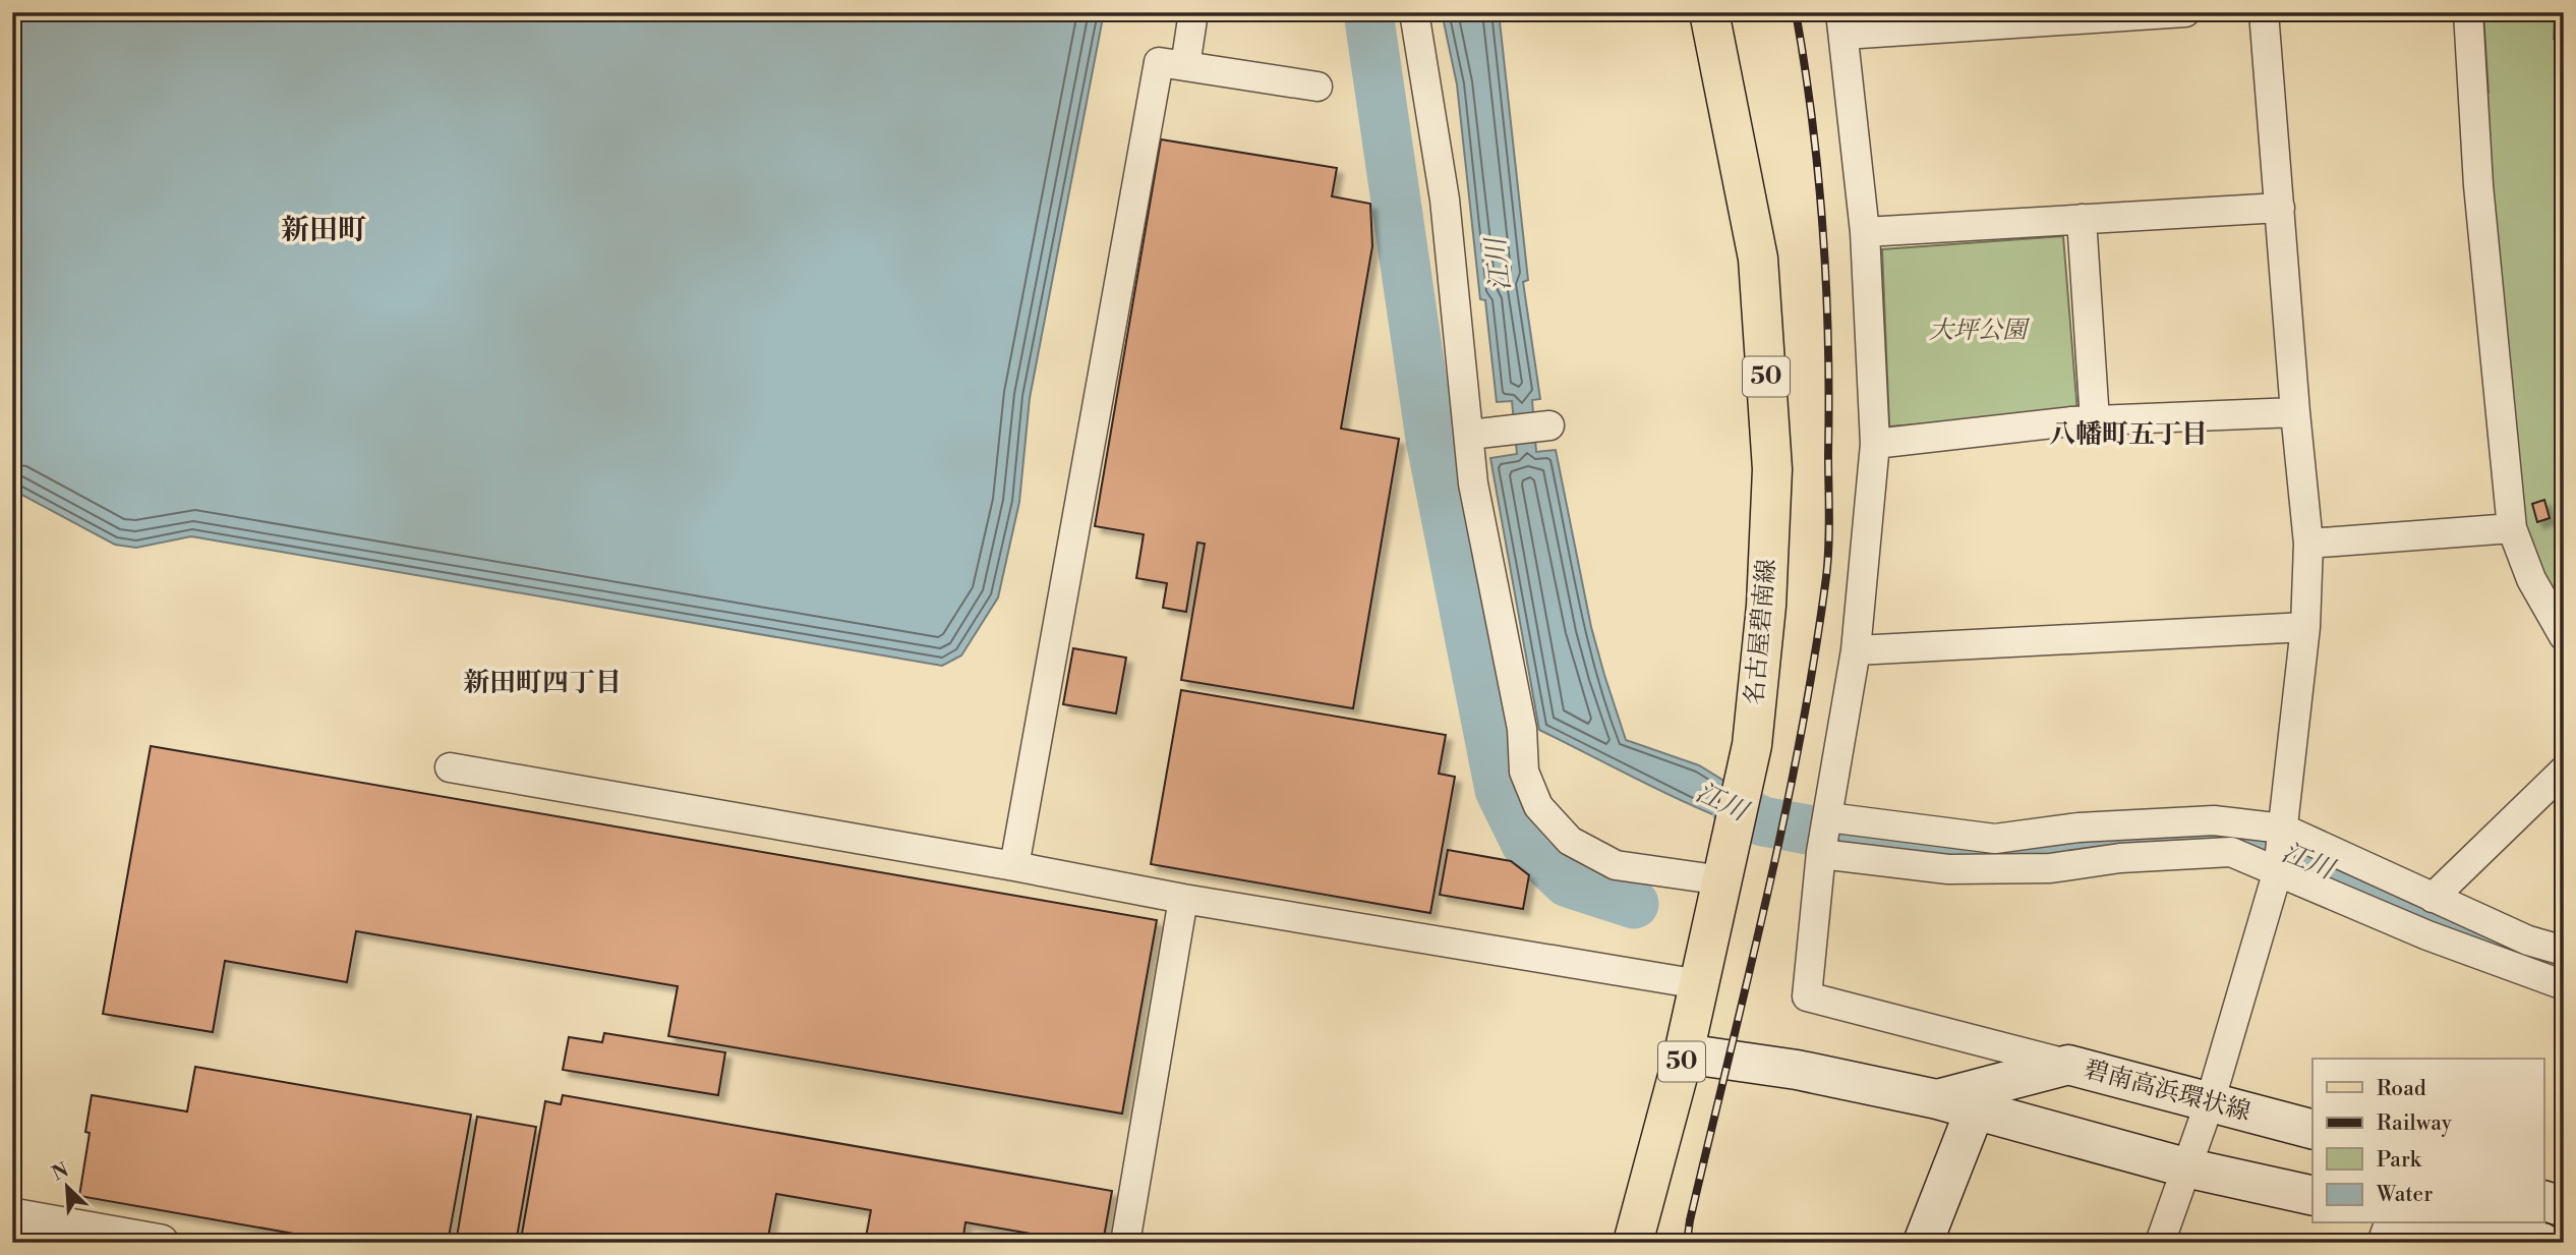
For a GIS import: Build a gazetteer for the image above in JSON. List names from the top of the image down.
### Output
{
  "streets": {
    "main road": ["50", "名古屋碧南線", "碧南高浜環状線"]
  },
  "crossings": [
    ["名古屋碧南線", "碧南高浜環状線"]
  ],
  "districts": ["新田町", "八幡町五丁目", "新田町四丁目"],
  "water": ["江川"],
  "parks": ["大坪公園"],
  "legend": [
    "Road",
    "Railway",
    "Park",
    "Water"
  ],
  "north": "top left"
}
